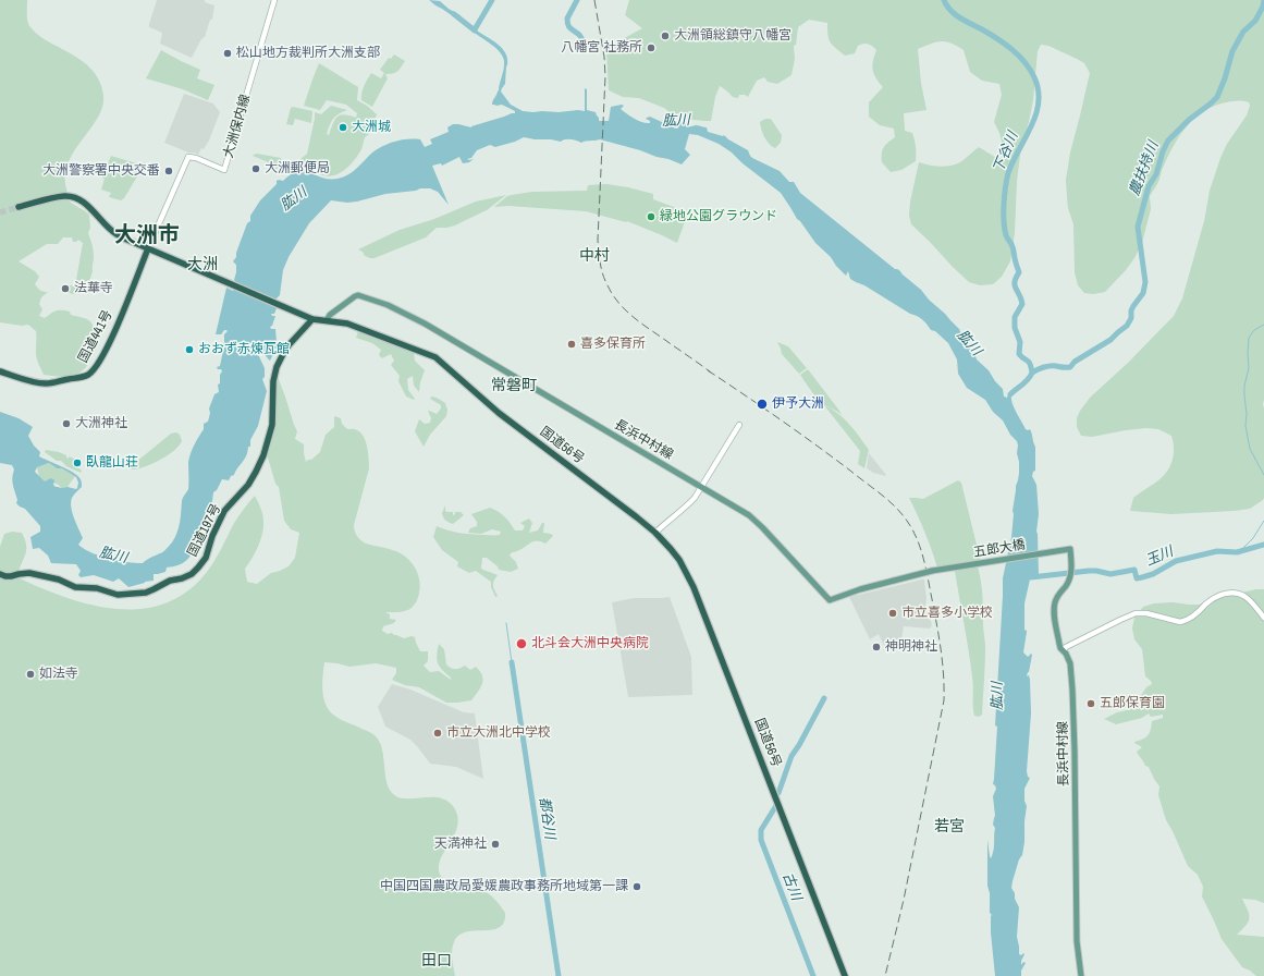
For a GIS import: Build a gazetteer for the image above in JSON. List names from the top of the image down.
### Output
{
  "streets": {
    "highway": ["国道441号", "国道56号", "国道197号"],
    "main road": ["大洲保内線", "長浜中村線", "五郎大橋"]
  },
  "crossings": [
    ["大洲保内線", "国道441号"],
    ["大洲保内線", "国道56号"],
    ["国道441号", "国道56号"],
    ["長浜中村線", "国道56号"],
    ["長浜中村線", "五郎大橋"],
    ["国道56号", "国道197号"]
  ],
  "districts": [
    "大洲市",
    "中村",
    "大洲",
    "常磐町",
    "若宮",
    "田口"
  ],
  "water": [
    "肱川",
    "下谷川",
    "農扶持川",
    "玉川",
    "都谷川",
    "古川"
  ],
  "places": [
    "大洲領総鎮守八幡宮",
    "八幡宮 社務所",
    "松山地方裁判所大洲支部",
    "大洲城",
    "大洲郵便局",
    "大洲警察署中央交番",
    "緑地公園グラウンド",
    "法華寺",
    "喜多保育所",
    "おおず赤煉瓦館",
    "伊予大洲",
    "大洲神社",
    "臥龍山荘",
    "市立喜多小学校",
    "北斗会大洲中央病院",
    "神明神社",
    "如法寺",
    "五郎保育園",
    "市立大洲北中学校",
    "天満神社",
    "中国四国農政局愛媛農政事務所地域第一課"
  ]
}
